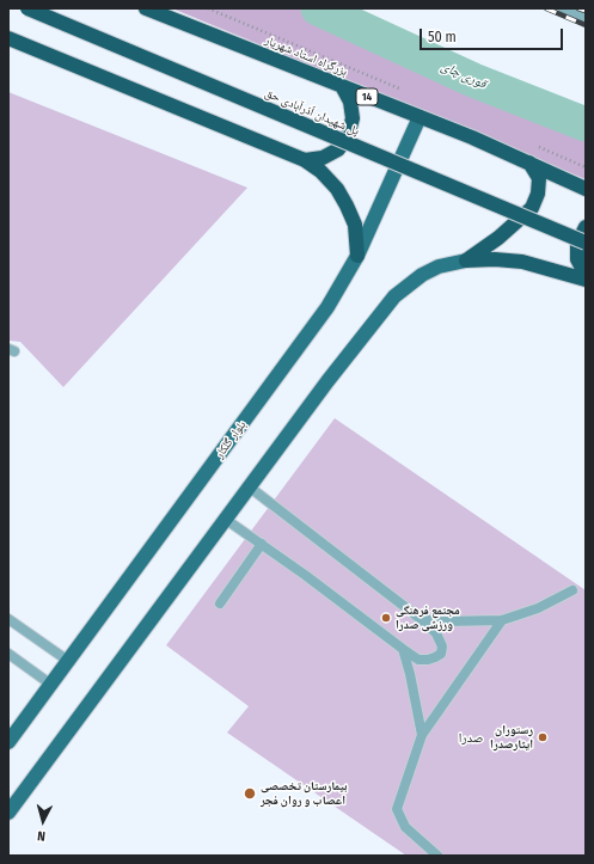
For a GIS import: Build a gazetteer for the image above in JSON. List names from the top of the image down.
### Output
{
  "streets": {
    "highway": ["بزرگراه استاد شهریار", "14", "پل شهیدان آذرآبادی حق"],
    "main road": ["بلوار گلکار"]
  },
  "crossings": [
    ["بزرگراه استاد شهریار", "بلوار گلکار"]
  ],
  "districts": ["صدرا"],
  "water": ["قوری چای"],
  "places": ["مجتمع فرهنگی ورزشی صدرا", "رستوران ایثارصدرا", "بیمارستان تخصصی اعصاب و روان فجر"],
  "scale_bar": "50 m",
  "north": "bottom"
}
